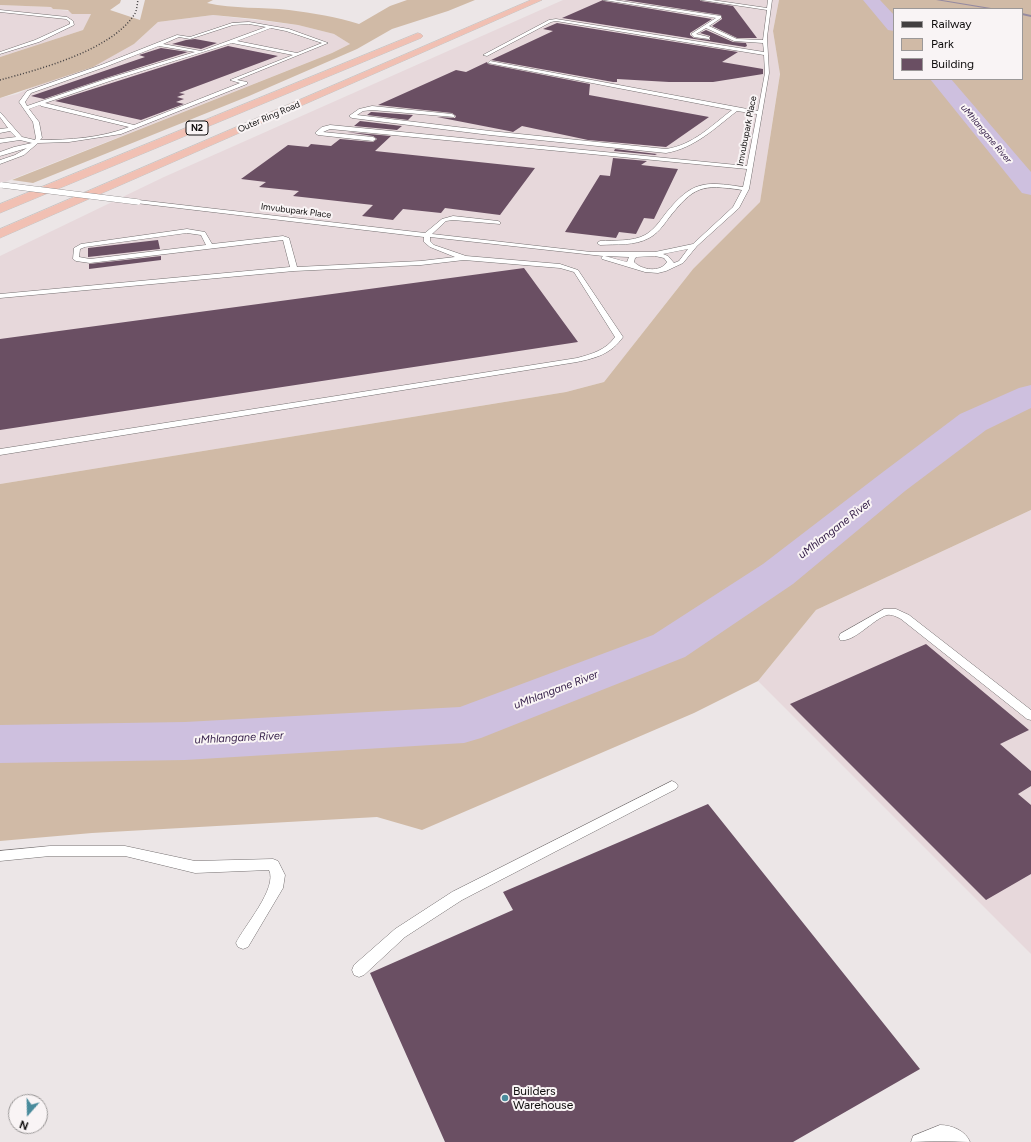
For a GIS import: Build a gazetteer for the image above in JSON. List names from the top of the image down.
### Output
{
  "streets": {
    "highway": ["Outer Ring Road", "N2"],
    "lane": ["Imvubupark Place"]
  },
  "water": ["uMhlangane River"],
  "places": ["Builders Warehouse"],
  "legend": ["Railway", "Park", "Building"],
  "north": "bottom"
}
